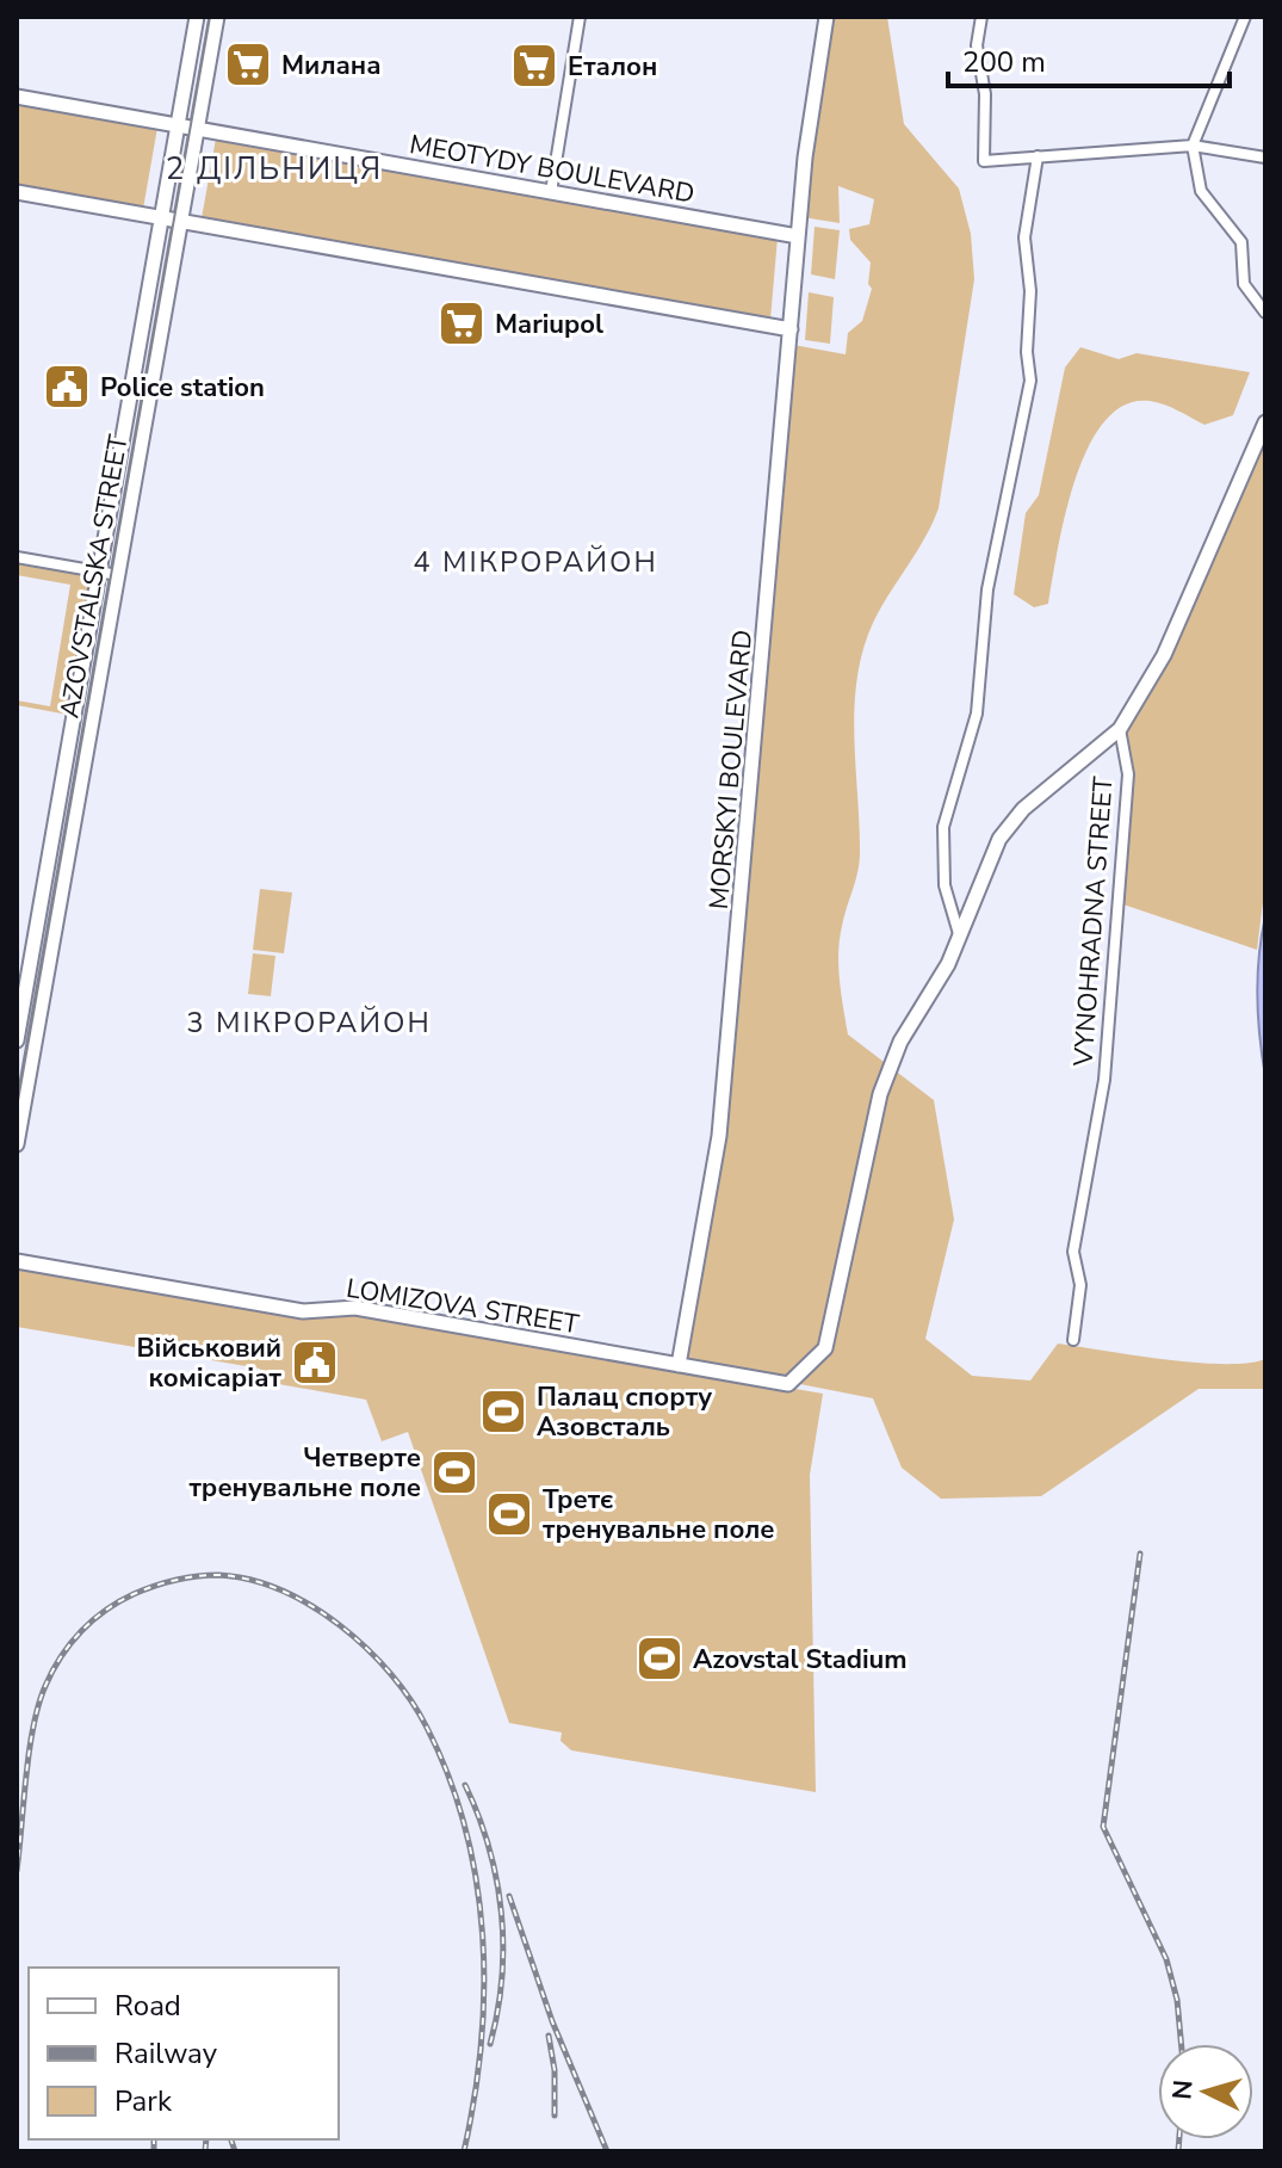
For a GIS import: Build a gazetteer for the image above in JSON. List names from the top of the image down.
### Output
{
  "streets": {
    "street": [
      "MEOTYDY BOULEVARD",
      "AZOVSTALSKA STREET",
      "MORSKYI BOULEVARD",
      "VYNOHRADNA STREET",
      "LOMIZOVA STREET"
    ]
  },
  "crossings": [
    ["MEOTYDY BOULEVARD", "AZOVSTALSKA STREET"],
    ["MEOTYDY BOULEVARD", "MORSKYI BOULEVARD"],
    ["MORSKYI BOULEVARD", "LOMIZOVA STREET"]
  ],
  "districts": ["2 ДІЛЬНИЦЯ", "4 МІКРОРАЙОН", "3 МІКРОРАЙОН"],
  "places": {
    "supermarket": ["Милана", "Еталон", "Mariupol"],
    "public building": ["Police station", "Військовий комісаріат"],
    "sports": [
      "Палац спорту Азовсталь",
      "Четверте тренувальне поле",
      "Третє тренувальне поле",
      "Azovstal Stadium"
    ]
  },
  "legend": ["Road", "Railway", "Park"],
  "scale_bar": "200 m",
  "north": "left"
}
